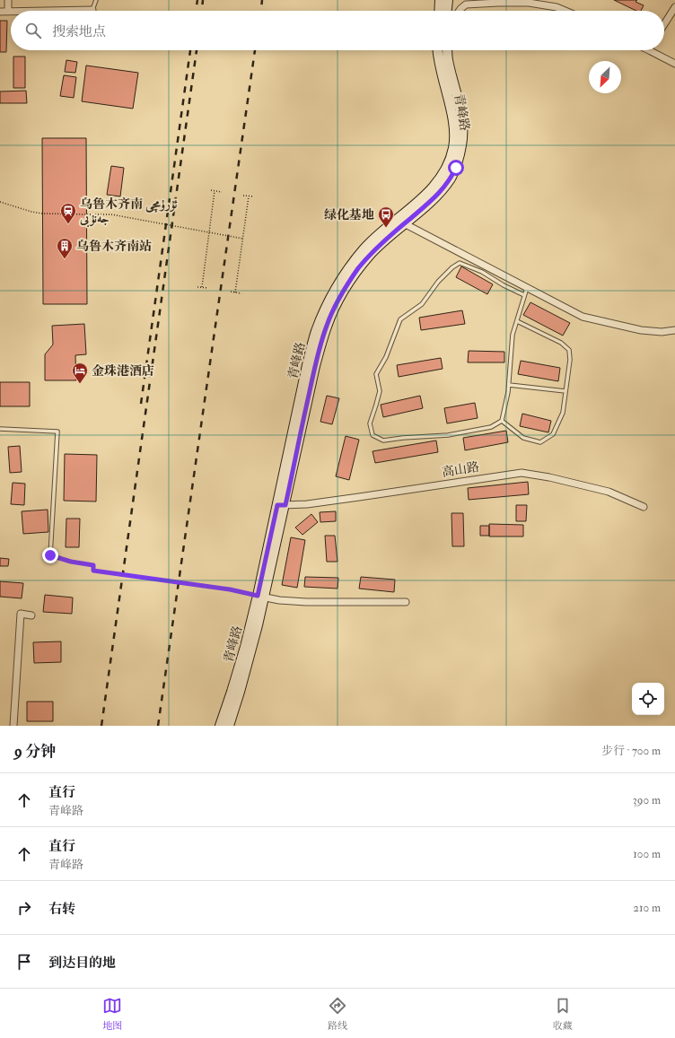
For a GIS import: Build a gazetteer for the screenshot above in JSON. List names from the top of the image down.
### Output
{
  "streets": {
    "main road": ["青峰路"],
    "street": ["高山路"]
  },
  "crossings": [
    ["青峰路", "高山路"]
  ],
  "places": {
    "station": ["乌鲁木齐南 ئۇرۇمچى جەنۇبى"],
    "bus stop": ["绿化基地"],
    "building": ["乌鲁木齐南站"],
    "hotel": ["金珠港酒店"]
  },
  "north": "bottom left",
  "page": {
    "search": "搜索地点",
    "heading": ["9 分钟", "步行 · 700 m"],
    "list": [
      ["直行", "青峰路", "390 m"],
      ["直行", "青峰路", "100 m"],
      ["右转", "210 m"],
      "到达目的地"
    ],
    "nav": ["地图", "路线", "收藏"]
  }
}
